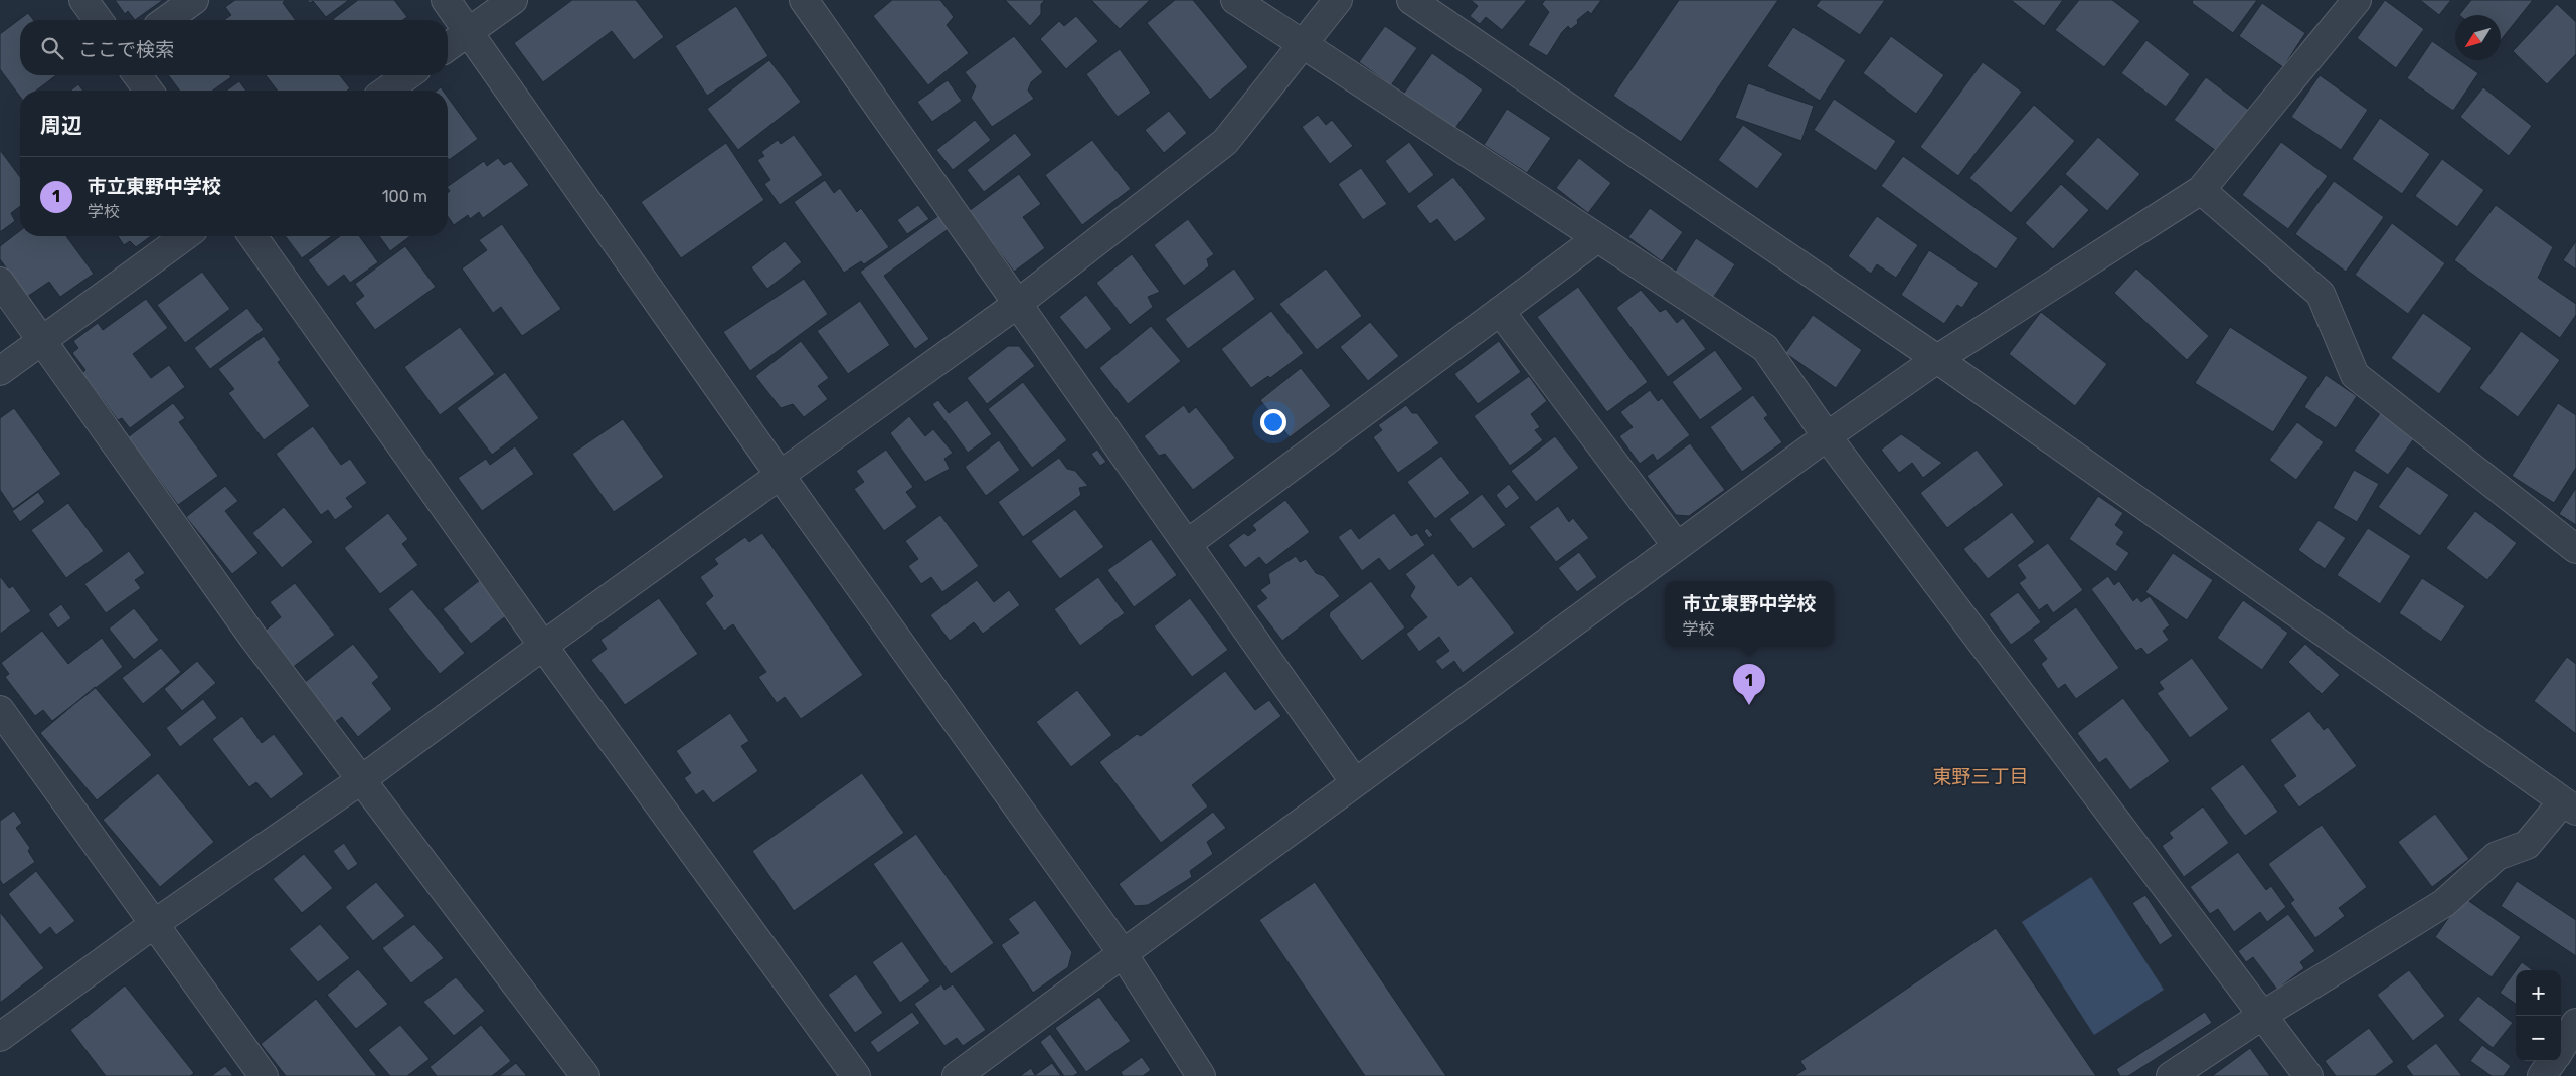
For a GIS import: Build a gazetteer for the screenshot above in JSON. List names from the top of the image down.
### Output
{
  "districts": ["東野三丁目"],
  "north": "bottom left",
  "page": {
    "search": "ここで検索",
    "heading": "周辺",
    "list": [
      {
        "mark": "1",
        "name": "市立東野中学校",
        "note": "学校",
        "value": "100 m"
      }
    ],
    "popup": ["市立東野中学校", "学校"],
    "pins": "1",
    "map_buttons": ["+", "−"]
  }
}
